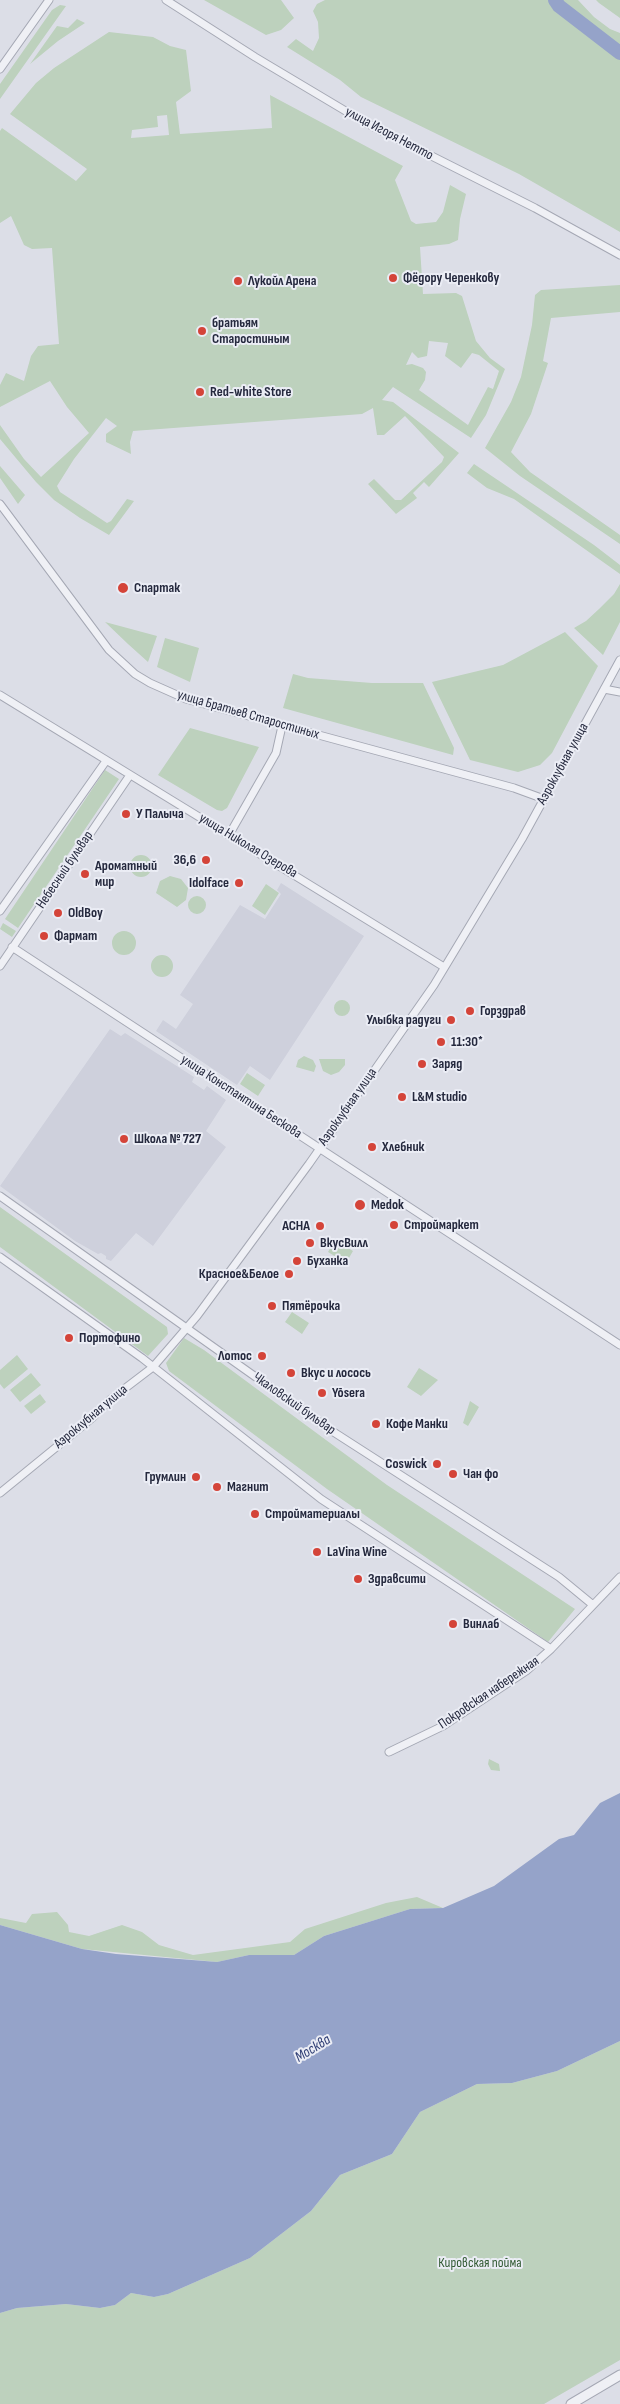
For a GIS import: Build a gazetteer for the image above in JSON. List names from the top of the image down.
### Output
{
  "streets": {
    "street": [
      "улица Игоря Нетто",
      "улица Братьев Старостиных",
      "Аэроклубная улица",
      "улица Николая Озерова",
      "Небесный бульвар",
      "улица Константина Бескова",
      "Чкаловский бульвар",
      "Покровская набережная"
    ]
  },
  "crossings": [
    ["улица Братьев Старостиных", "Аэроклубная улица"],
    ["Аэроклубная улица", "улица Николая Озерова"],
    ["Аэроклубная улица", "улица Константина Бескова"],
    ["Аэроклубная улица", "Чкаловский бульвар"],
    ["улица Николая Озерова", "Небесный бульвар"],
    ["Небесный бульвар", "улица Константина Бескова"],
    ["Чкаловский бульвар", "Покровская набережная"]
  ],
  "water": ["Москва"],
  "parks": ["Кировская пойма"],
  "places": [
    "Фёдору Черенкову",
    "Лукойл Арена",
    "братьям Старостиным",
    "Red-white Store",
    "Спартак",
    "У Палыча",
    "36,6",
    "Ароматный мир",
    "Idolface",
    "OldBoy",
    "Фармат",
    "Горздрав",
    "Улыбка радуги",
    "11:30*",
    "Заряд",
    "L&M studio",
    "Школа № 727",
    "Хлебник",
    "Medok",
    "Строймаркет",
    "АСНА",
    "ВкусВилл",
    "Буханка",
    "Красное&Белое",
    "Пятёрочка",
    "Портофино",
    "Лотос",
    "Вкус и лосось",
    "Yōsera",
    "Кофе Манки",
    "Coswick",
    "Чан фо",
    "Грумлин",
    "Магнит",
    "Стройматериалы",
    "LaVina Wine",
    "Здравсити",
    "Винлаб"
  ]
}
